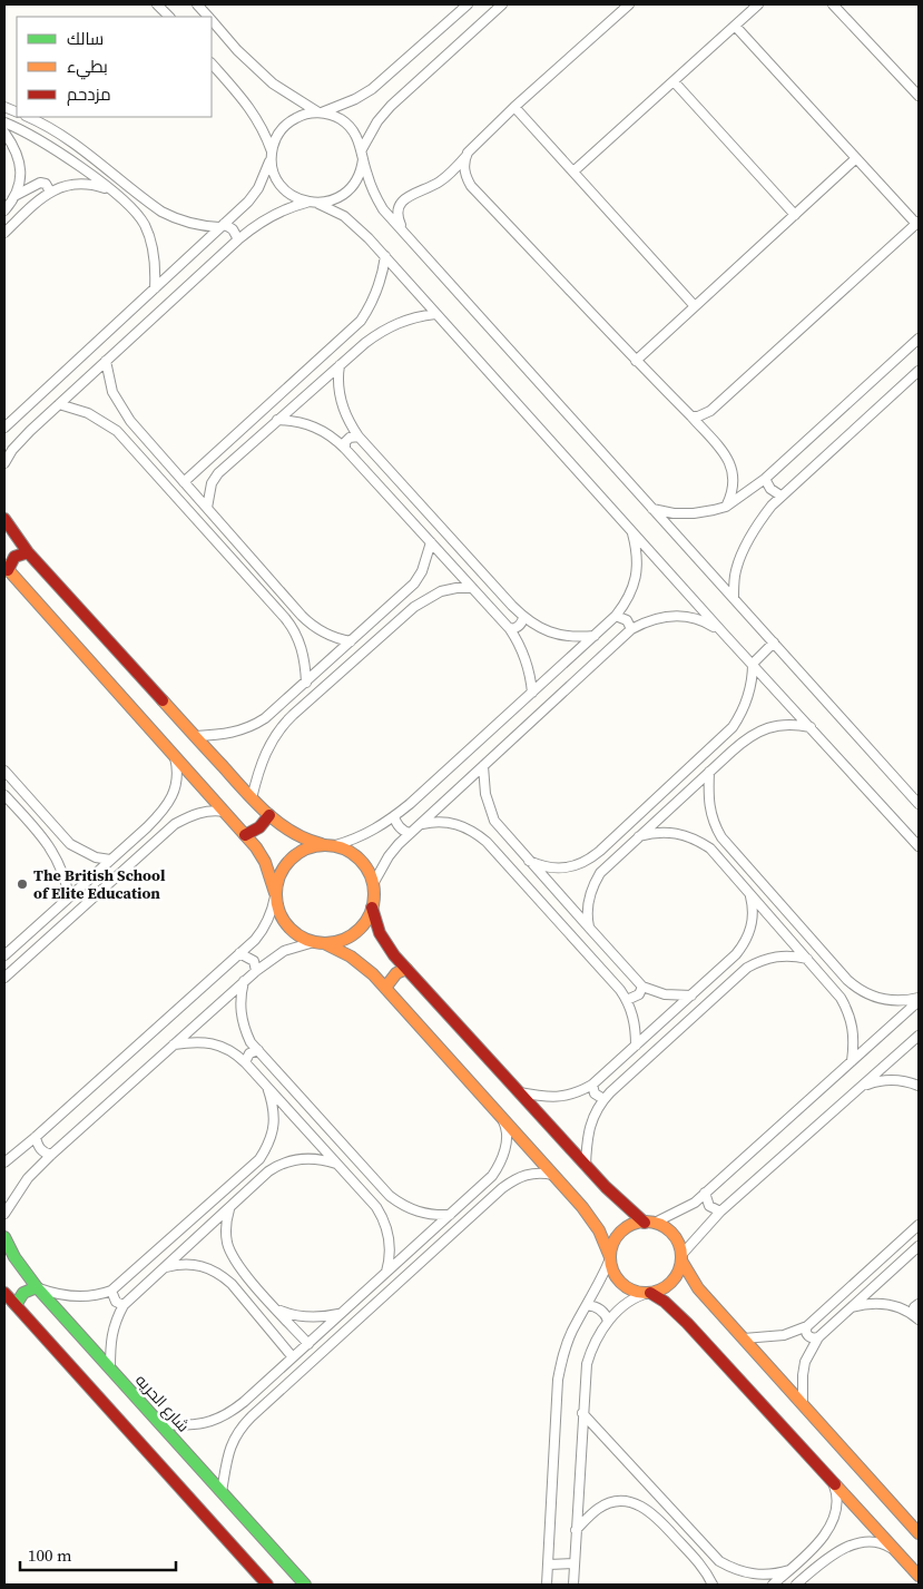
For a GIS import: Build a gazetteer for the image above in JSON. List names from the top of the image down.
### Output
{
  "streets": {
    "street": ["شارع الحريه"]
  },
  "places": ["The British School of Elite Education"],
  "legend": ["سالك", "بطيء", "مزدحم"],
  "scale_bar": "100 m"
}
